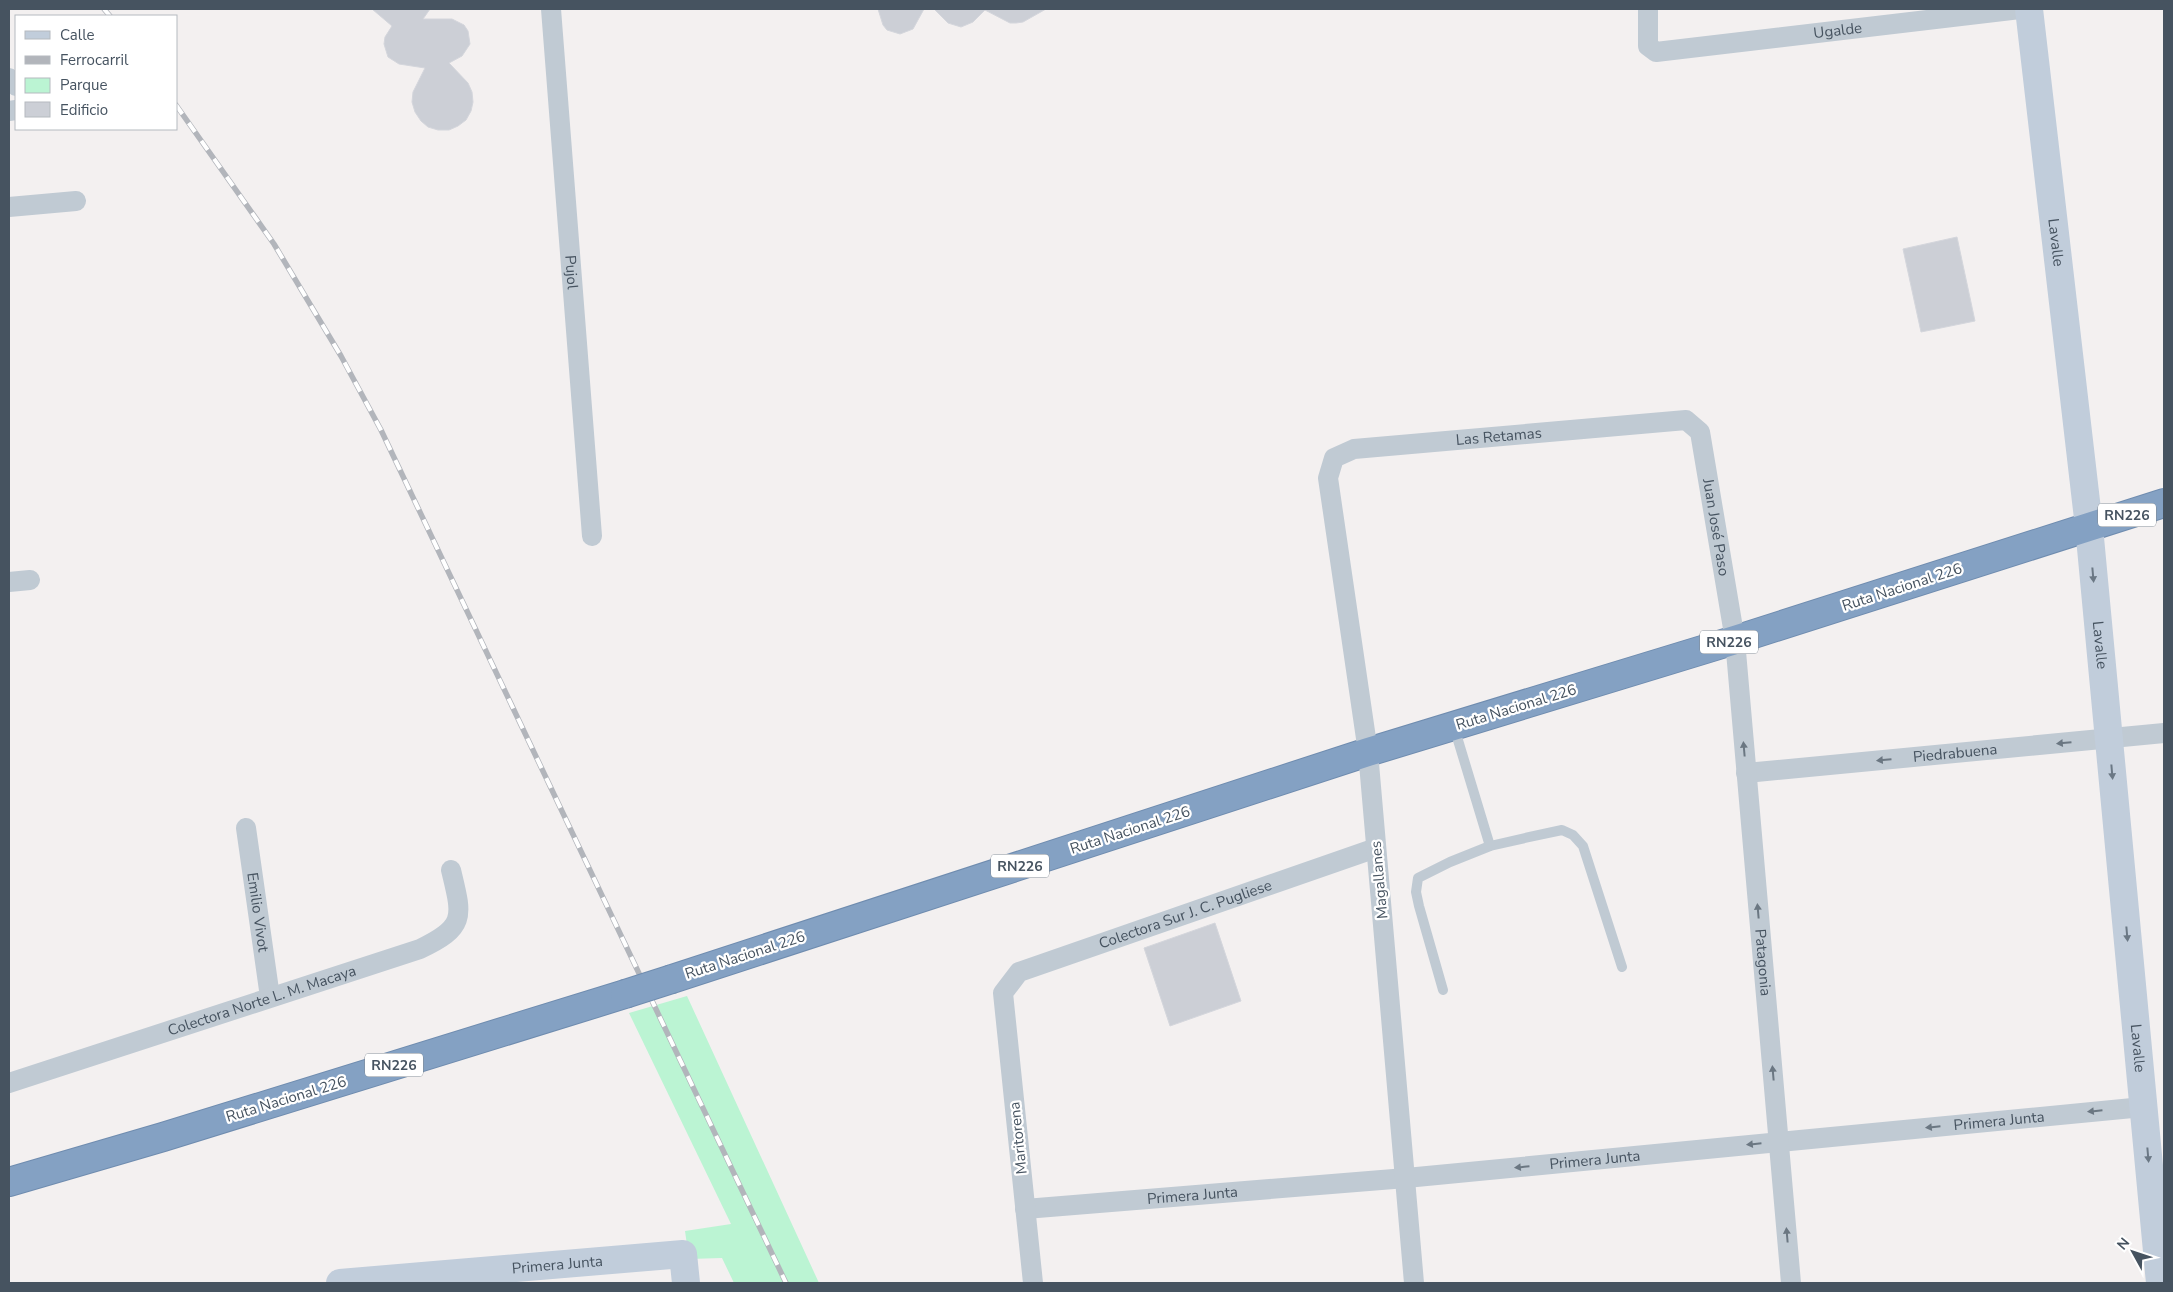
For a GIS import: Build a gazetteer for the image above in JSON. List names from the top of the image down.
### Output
{
  "streets": {
    "highway": ["RN226", "Ruta Nacional 226"],
    "street": [
      "Ugalde",
      "Lavalle",
      "Pujol",
      "Las Retamas",
      "Juan José Paso",
      "Piedrabuena",
      "Magallanes",
      "Emilio Vivot",
      "Colectora Sur J. C. Pugliese",
      "Patagonia",
      "Colectora Norte L. M. Macaya",
      "Primera Junta",
      "Maritorena"
    ]
  },
  "crossings": [
    ["Lavalle", "Ruta Nacional 226"],
    ["Lavalle", "Piedrabuena"],
    ["Lavalle", "Primera Junta"],
    ["Las Retamas", "Juan José Paso"],
    ["Las Retamas", "Magallanes"],
    ["Juan José Paso", "Ruta Nacional 226"],
    ["Juan José Paso", "Patagonia"],
    ["Ruta Nacional 226", "Magallanes"],
    ["Ruta Nacional 226", "Patagonia"],
    ["Piedrabuena", "Patagonia"],
    ["Magallanes", "Colectora Sur J. C. Pugliese"],
    ["Magallanes", "Primera Junta"],
    ["Emilio Vivot", "Colectora Norte L. M. Macaya"],
    ["Colectora Sur J. C. Pugliese", "Maritorena"],
    ["Patagonia", "Primera Junta"],
    ["Primera Junta", "Maritorena"]
  ],
  "one_way": [
    "Lavalle",
    "Piedrabuena",
    "Patagonia",
    "Primera Junta"
  ],
  "legend": [
    "Calle",
    "Ferrocarril",
    "Parque",
    "Edificio"
  ],
  "north": "top left"
}
